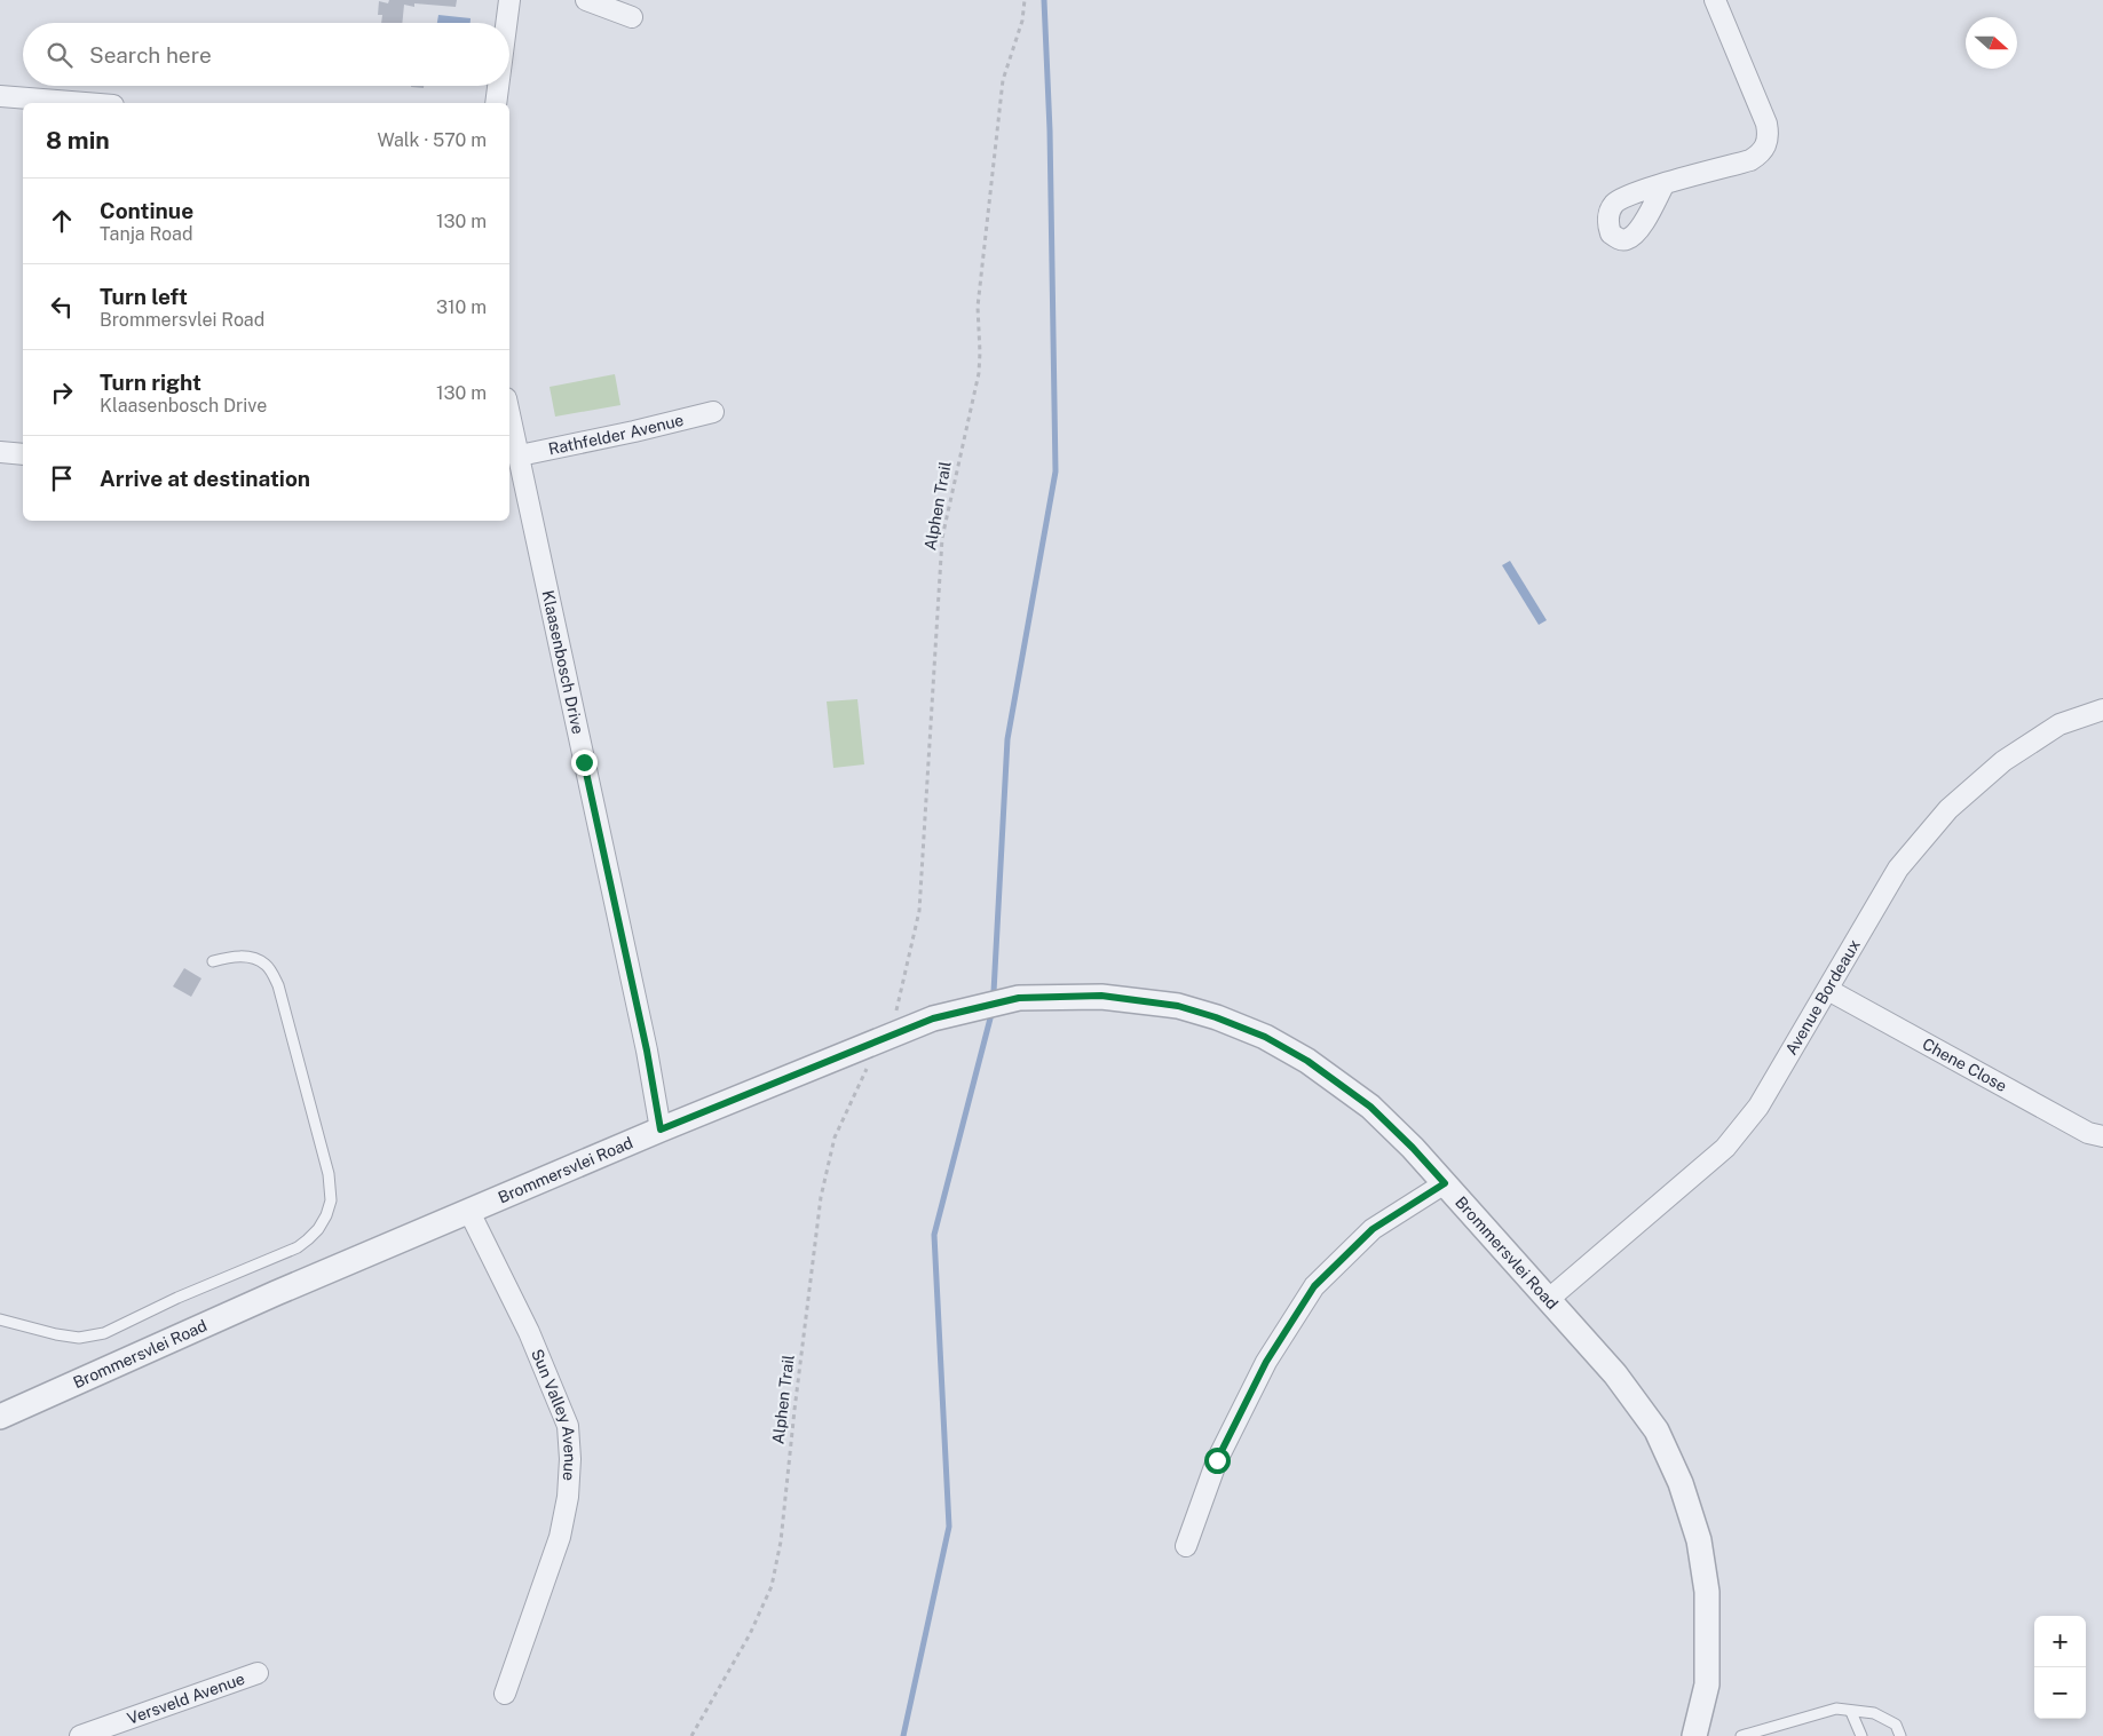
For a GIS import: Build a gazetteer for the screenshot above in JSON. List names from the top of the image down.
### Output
{
  "streets": {
    "street": [
      "Rathfelder Avenue",
      "Klaasenbosch Drive",
      "Avenue Bordeaux",
      "Chene Close",
      "Brommersvlei Road",
      "Sun Valley Avenue",
      "Versveld Avenue"
    ],
    "path": ["Alphen Trail"]
  },
  "crossings": [
    ["Rathfelder Avenue", "Klaasenbosch Drive"],
    ["Klaasenbosch Drive", "Brommersvlei Road"],
    ["Avenue Bordeaux", "Chene Close"],
    ["Avenue Bordeaux", "Brommersvlei Road"],
    ["Brommersvlei Road", "Sun Valley Avenue"]
  ],
  "north": "right",
  "page": {
    "search": "Search here",
    "heading": ["8 min", "Walk · 570 m"],
    "list": [
      ["Continue", "Tanja Road", "130 m"],
      ["Turn left", "Brommersvlei Road", "310 m"],
      ["Turn right", "Klaasenbosch Drive", "130 m"],
      "Arrive at destination"
    ],
    "map_buttons": ["+", "−"]
  }
}
